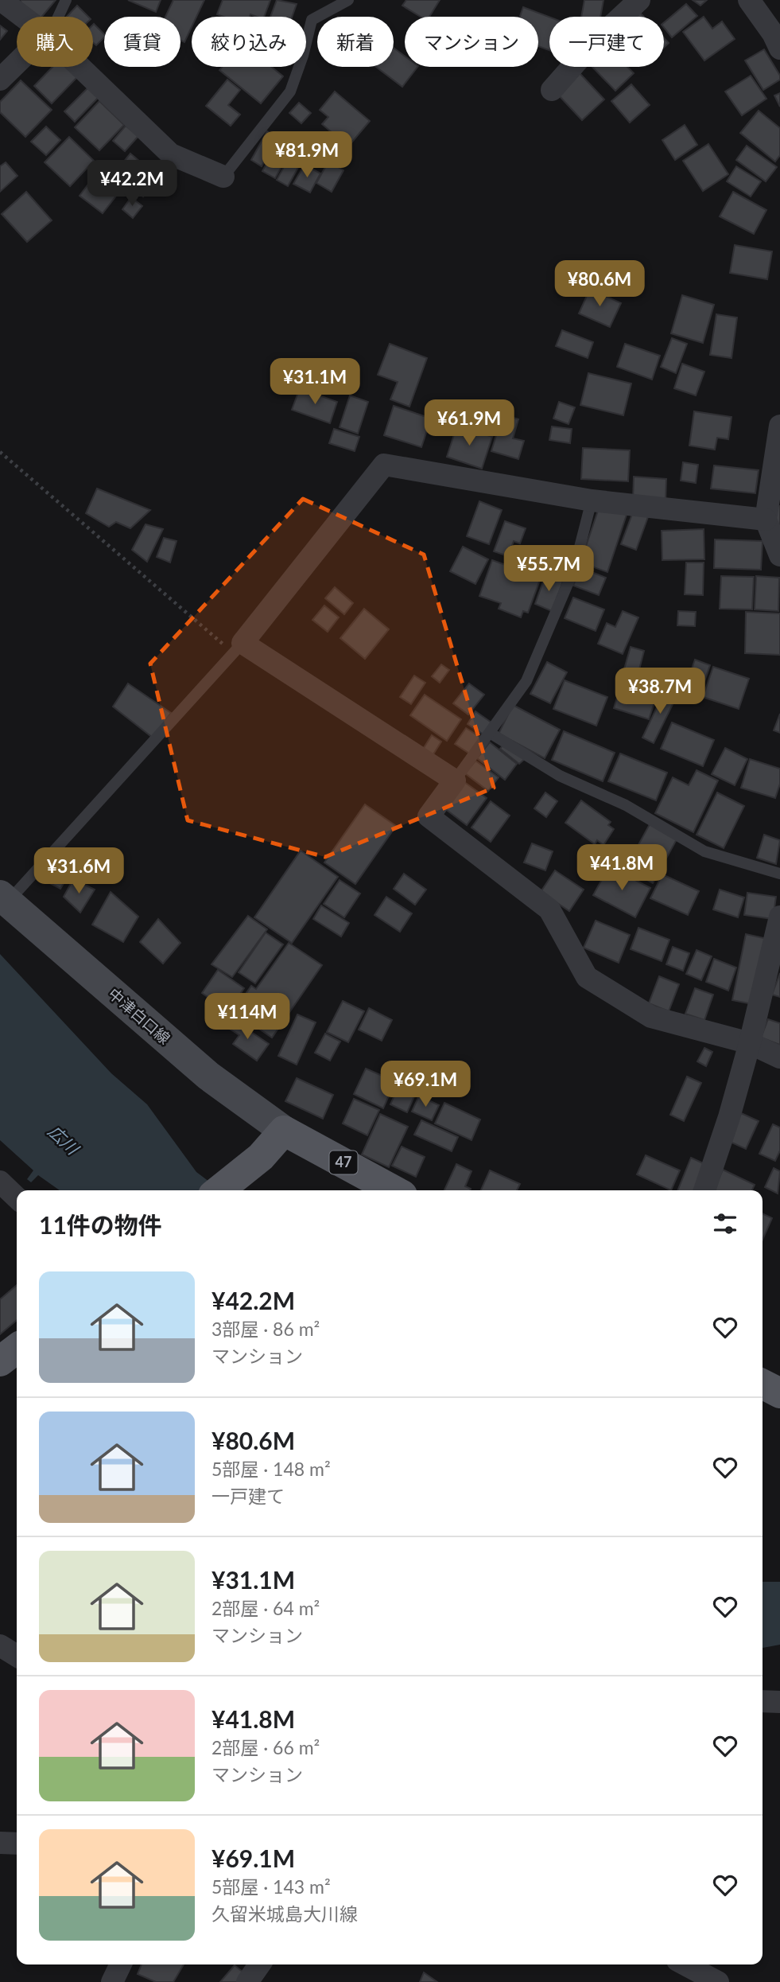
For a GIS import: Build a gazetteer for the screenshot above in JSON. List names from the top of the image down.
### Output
{
  "streets": {
    "main road": ["中津白口線", "47"]
  },
  "crossings": [
    ["中津白口線", "47"]
  ],
  "water": ["広川"],
  "page": {
    "chip": [
      "購入",
      "賃貸",
      "絞り込み",
      "新着",
      "マンション",
      "一戸建て"
    ],
    "price": [
      "¥81.9M",
      "¥42.2M",
      "¥80.6M",
      "¥31.1M",
      "¥61.9M",
      "¥55.7M",
      "¥38.7M",
      "¥41.8M",
      "¥31.6M",
      "¥114M",
      "¥69.1M"
    ],
    "heading": "11件の物件",
    "list": [
      {
        "name": "¥42.2M",
        "note": "3部屋 · 86 m² · マンション"
      },
      {
        "name": "¥80.6M",
        "note": "5部屋 · 148 m² · 一戸建て"
      },
      {
        "name": "¥31.1M",
        "note": "2部屋 · 64 m² · マンション"
      },
      {
        "name": "¥41.8M",
        "note": "2部屋 · 66 m² · マンション"
      },
      {
        "name": "¥69.1M",
        "note": "5部屋 · 143 m² · 久留米城島大川線"
      }
    ]
  }
}
